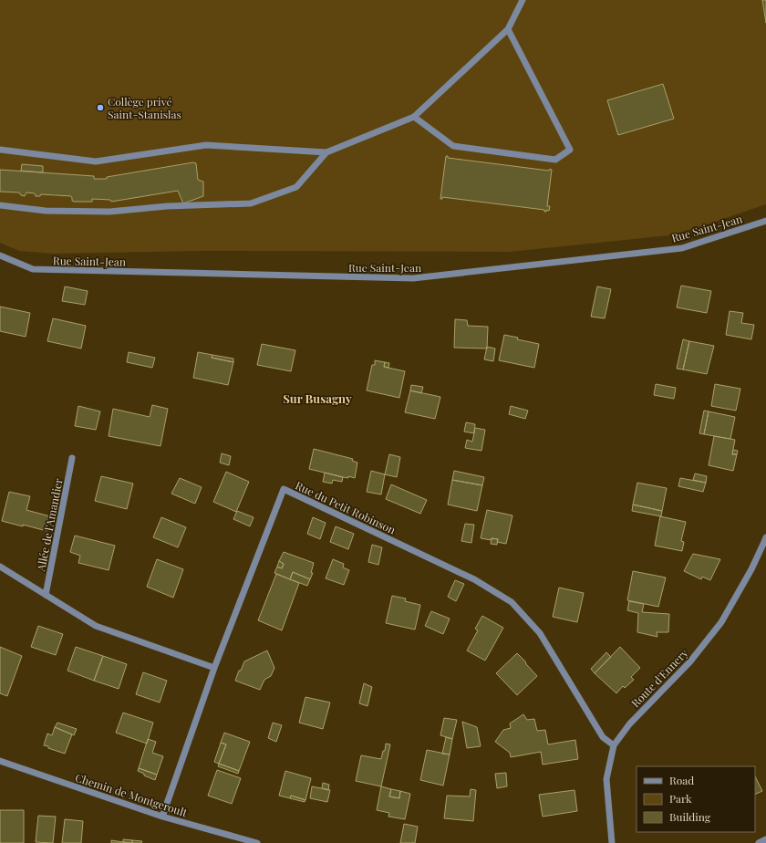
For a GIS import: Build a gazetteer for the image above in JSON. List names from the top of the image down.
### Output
{
  "streets": {
    "street": [
      "Rue Saint-Jean",
      "Rue du Petit Robinson",
      "Allée de l'Amandier",
      "Route d'Ennery",
      "Chemin de Montgeroult"
    ]
  },
  "crossings": [
    ["Rue du Petit Robinson", "Route d'Ennery"],
    ["Rue du Petit Robinson", "Chemin de Montgeroult"]
  ],
  "districts": ["Sur Busagny"],
  "places": ["Collège privé Saint-Stanislas"],
  "legend": ["Road", "Park", "Building"]
}
